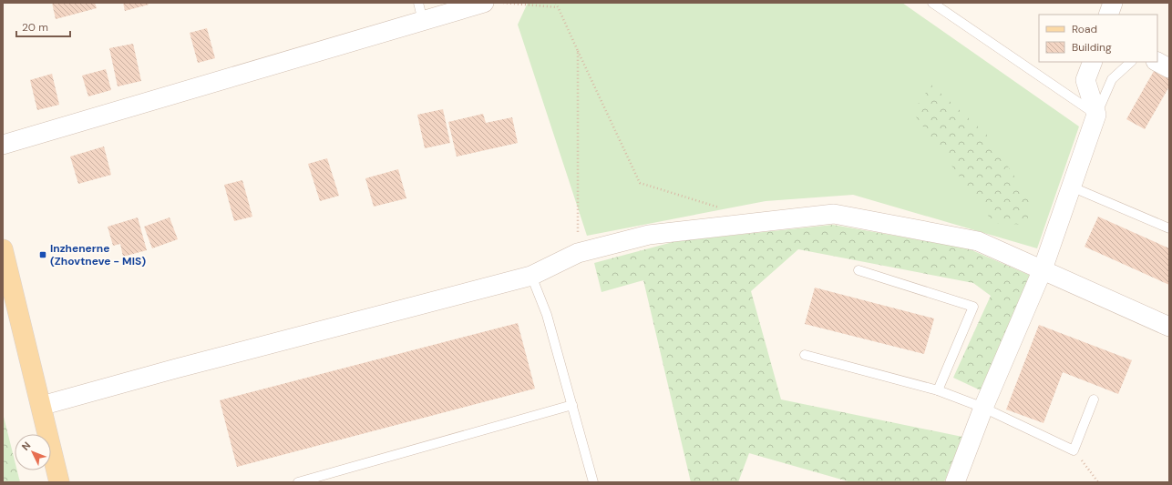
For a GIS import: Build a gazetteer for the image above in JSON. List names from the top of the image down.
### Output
{
  "places": {
    "transit": ["Inzhenerne (Zhovtneve - MIS)"]
  },
  "legend": ["Road", "Building"],
  "scale_bar": "20 m",
  "north": "top left"
}
